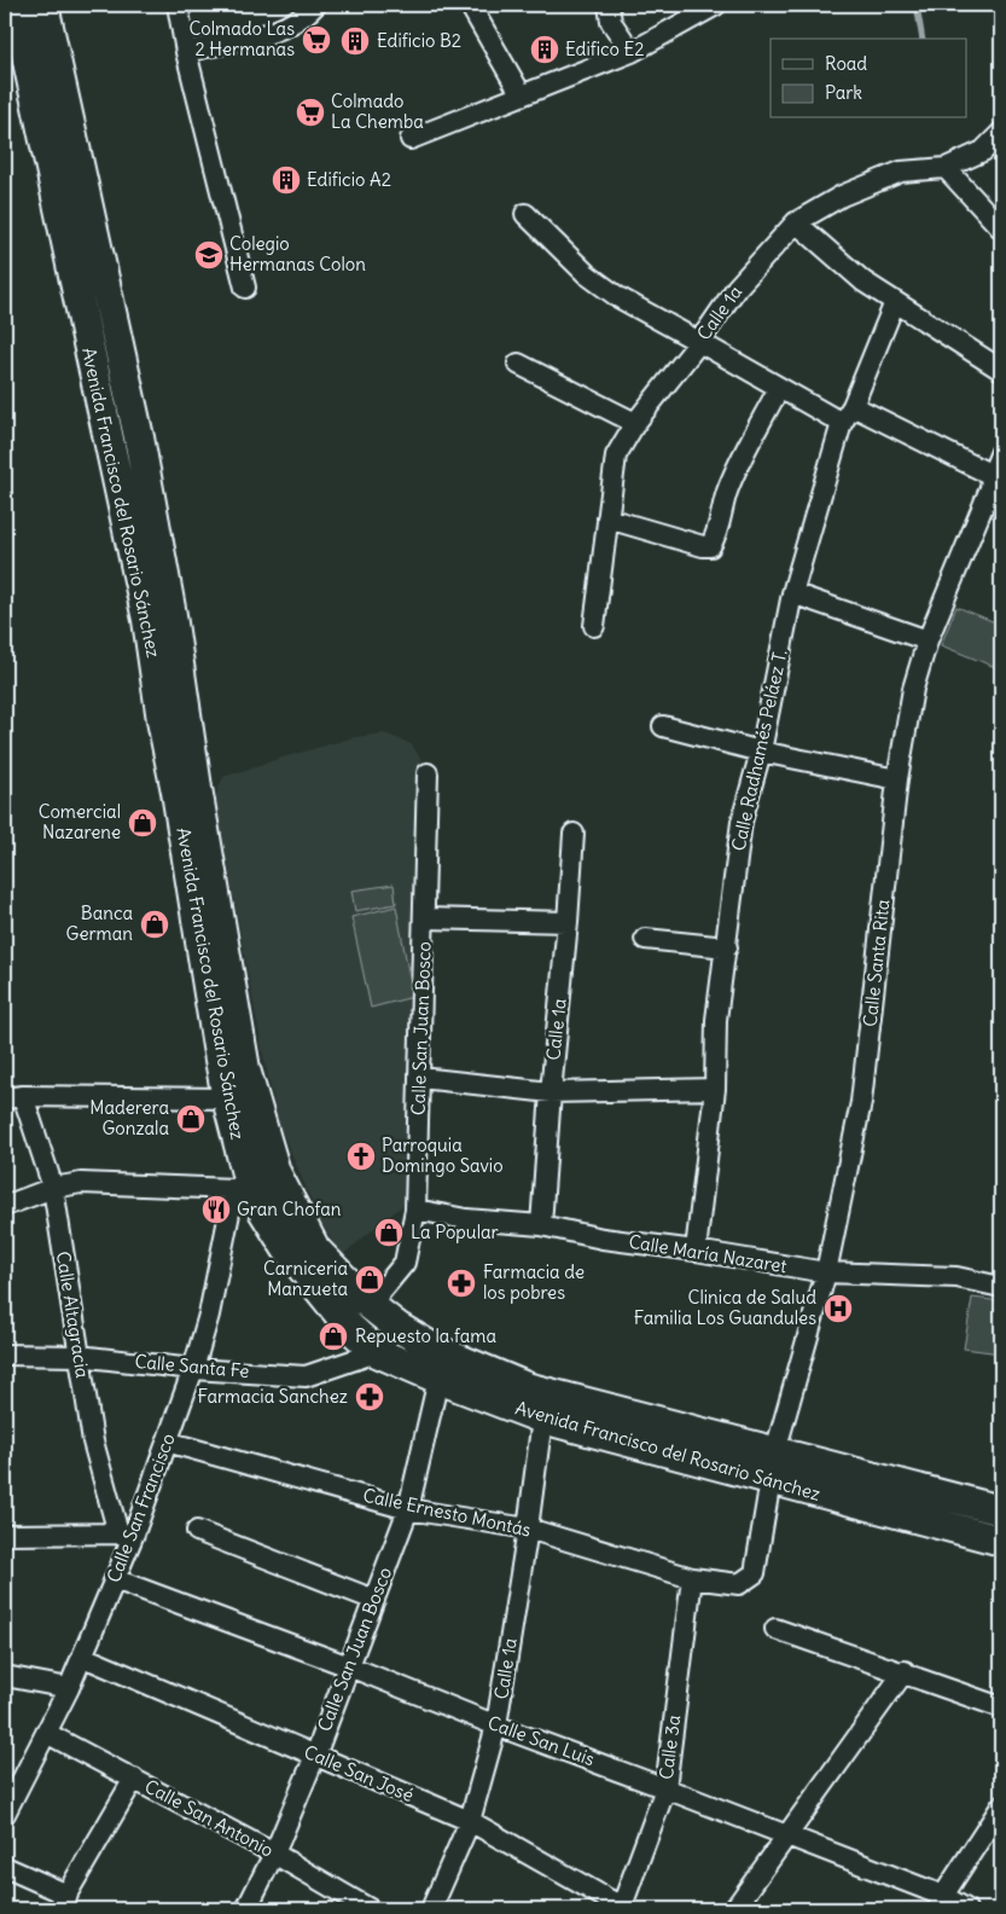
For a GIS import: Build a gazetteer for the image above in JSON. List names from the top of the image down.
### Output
{
  "streets": {
    "main road": ["Avenida Francisco del Rosario Sánchez"],
    "street": [
      "Calle 1a",
      "Calle Radhamés Peláez T.",
      "Calle Santa Rita",
      "Calle San Juan Bosco",
      "Calle María Nazaret",
      "Calle Altagracia",
      "Calle Santa Fe",
      "Calle San Francisco",
      "Calle Ernesto Montás",
      "Calle San Luis",
      "Calle 3a",
      "Calle San José",
      "Calle San Antonio"
    ]
  },
  "crossings": [
    ["Calle 1a", "Avenida Francisco del Rosario Sánchez"],
    ["Calle 1a", "Calle María Nazaret"],
    ["Calle 1a", "Calle Ernesto Montás"],
    ["Calle 1a", "Calle San Luis"],
    ["Calle 1a", "Calle San José"],
    ["Avenida Francisco del Rosario Sánchez", "Calle Santa Rita"],
    ["Avenida Francisco del Rosario Sánchez", "Calle San Juan Bosco"],
    ["Avenida Francisco del Rosario Sánchez", "Calle Santa Fe"],
    ["Avenida Francisco del Rosario Sánchez", "Calle San Francisco"],
    ["Avenida Francisco del Rosario Sánchez", "Calle Ernesto Montás"],
    ["Calle Radhamés Peláez T.", "Calle María Nazaret"],
    ["Calle Santa Rita", "Calle María Nazaret"],
    ["Calle Santa Rita", "Calle Ernesto Montás"],
    ["Calle San Juan Bosco", "Calle María Nazaret"],
    ["Calle San Juan Bosco", "Calle Ernesto Montás"],
    ["Calle San Juan Bosco", "Calle San Luis"],
    ["Calle San Juan Bosco", "Calle San José"],
    ["Calle San Juan Bosco", "Calle San Antonio"],
    ["Calle Altagracia", "Calle Santa Fe"],
    ["Calle Altagracia", "Calle San Francisco"],
    ["Calle Santa Fe", "Calle San Francisco"],
    ["Calle San Francisco", "Calle Ernesto Montás"],
    ["Calle San Francisco", "Calle San Luis"],
    ["Calle San Francisco", "Calle San José"],
    ["Calle San Francisco", "Calle San Antonio"],
    ["Calle Ernesto Montás", "Calle 3a"],
    ["Calle San Luis", "Calle 3a"],
    ["Calle 3a", "Calle San José"]
  ],
  "places": {
    "supermarket": ["Colmado Las 2 Hermanas", "Colmado La Chemba"],
    "building": ["Edificio B2", "Edifico E2", "Edificio A2"],
    "school or university": ["Colegio Hermanas Colon"],
    "shop": [
      "Comercial Nazarene",
      "Banca German",
      "Maderera Gonzala",
      "La Popular",
      "Carniceria Manzueta",
      "Repuesto la fama"
    ],
    "church": ["Parroquia Domingo Savio"],
    "restaurant": ["Gran Chofan"],
    "pharmacy": ["Farmacia de los pobres", "Farmacia Sanchez"],
    "hospital": ["Clinica de Salud Familia Los Guandules"]
  },
  "legend": ["Road", "Park"]
}
